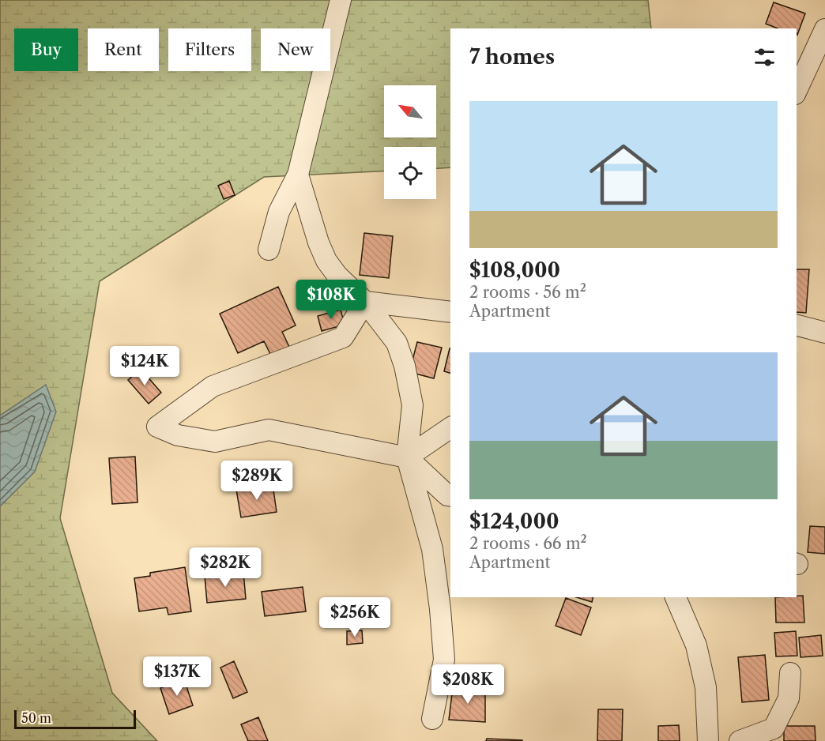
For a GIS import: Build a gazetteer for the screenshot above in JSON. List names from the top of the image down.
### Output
{
  "scale_bar": "50 m",
  "north": "top left",
  "page": {
    "chip": [
      "Buy",
      "Rent",
      "Filters",
      "New"
    ],
    "heading": "7 homes",
    "list": [
      {
        "name": "$108,000",
        "note": "2 rooms · 56 m² · Apartment"
      },
      {
        "name": "$124,000",
        "note": "2 rooms · 66 m² · Apartment"
      }
    ],
    "price": [
      "$108K",
      "$124K",
      "$289K",
      "$282K",
      "$256K",
      "$137K",
      "$208K"
    ],
    "scale": "50 m"
  }
}
